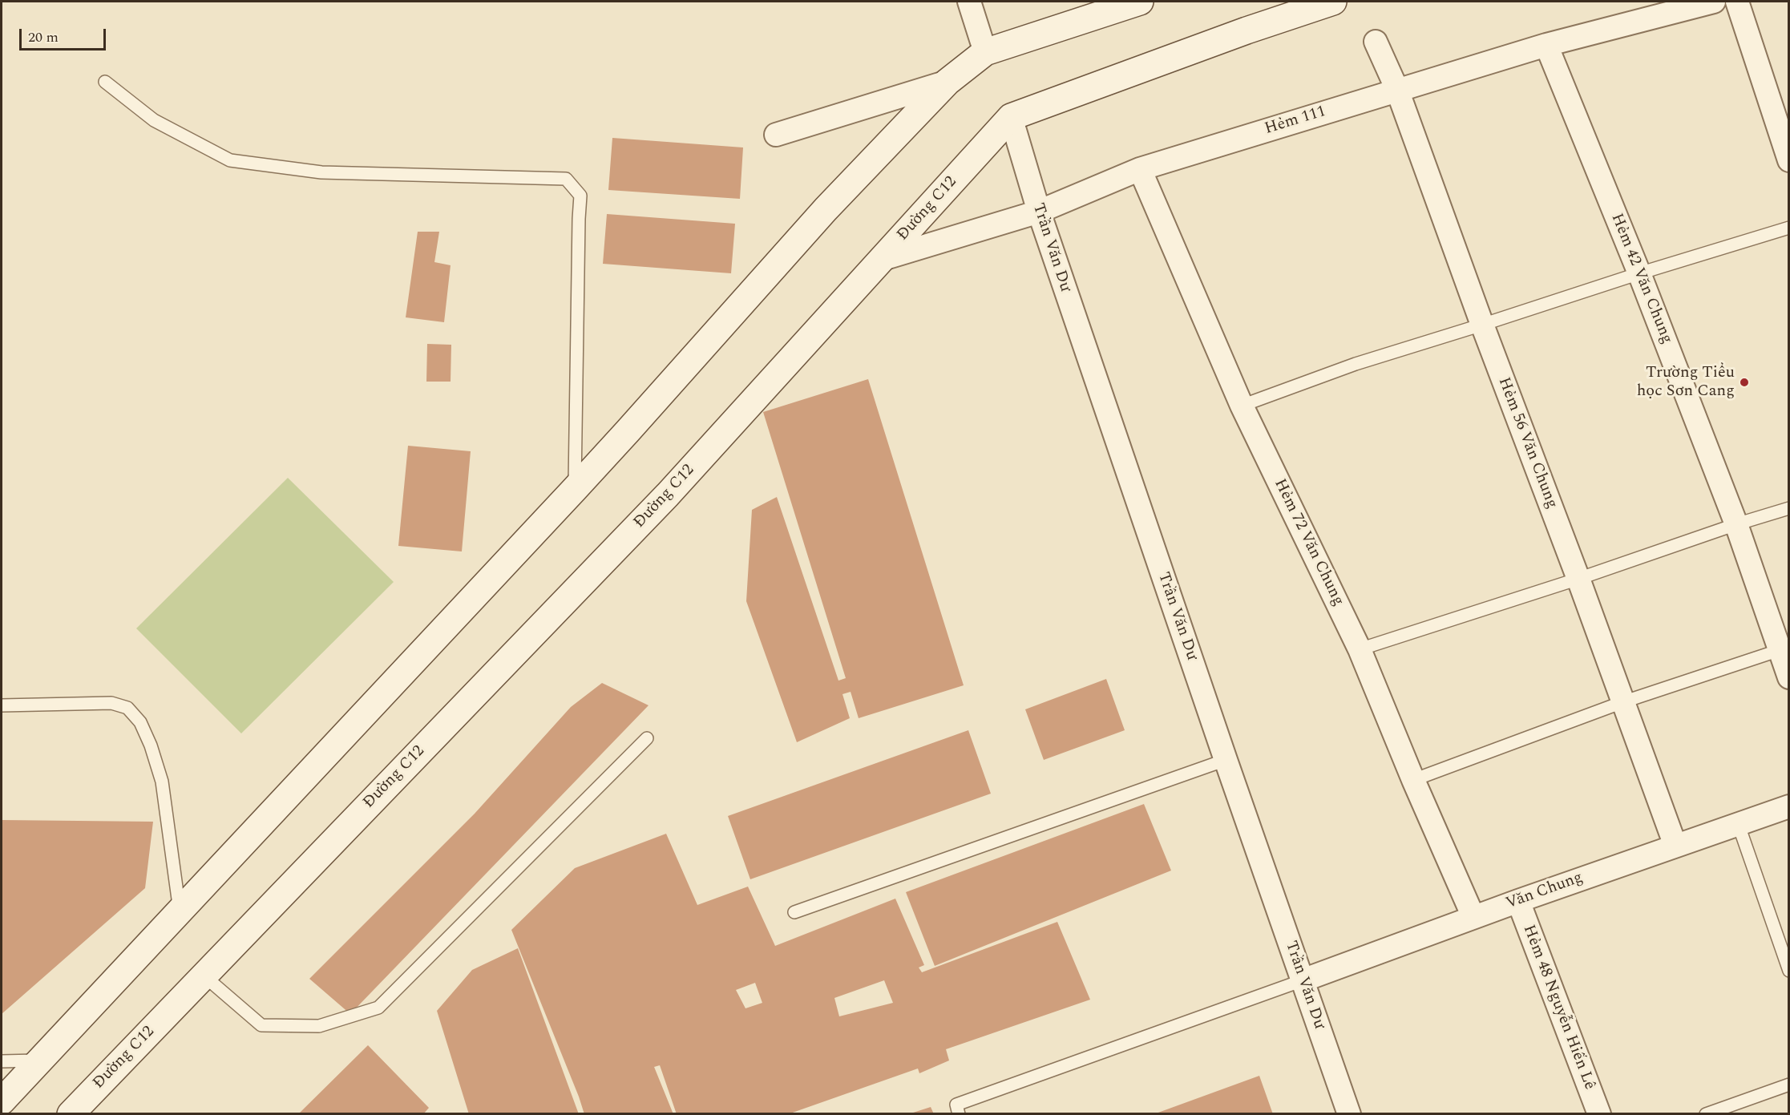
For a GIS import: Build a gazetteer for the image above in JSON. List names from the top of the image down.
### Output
{
  "streets": {
    "main road": ["Đường C12"],
    "street": [
      "Hẻm 111",
      "Trần Văn Dư",
      "Hẻm 42 Văn Chung",
      "Hẻm 56 Văn Chung",
      "Hẻm 72 Văn Chung",
      "Văn Chung",
      "Hẻm 48 Nguyễn Hiến Lê"
    ]
  },
  "crossings": [
    ["Hẻm 111", "Đường C12"],
    ["Hẻm 111", "Trần Văn Dư"],
    ["Hẻm 111", "Hẻm 42 Văn Chung"],
    ["Hẻm 111", "Hẻm 56 Văn Chung"],
    ["Hẻm 111", "Hẻm 72 Văn Chung"],
    ["Đường C12", "Trần Văn Dư"],
    ["Trần Văn Dư", "Văn Chung"],
    ["Hẻm 56 Văn Chung", "Văn Chung"],
    ["Hẻm 72 Văn Chung", "Văn Chung"],
    ["Văn Chung", "Hẻm 48 Nguyễn Hiến Lê"]
  ],
  "places": ["Trường Tiểu học Sơn Cang"],
  "scale_bar": "20 m"
}
